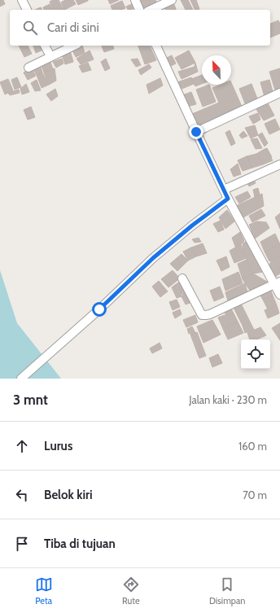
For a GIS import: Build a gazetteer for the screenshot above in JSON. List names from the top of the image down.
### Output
{
  "north": "top left",
  "page": {
    "search": "Cari di sini",
    "heading": ["3 mnt", "Jalan kaki · 230 m"],
    "list": [
      ["Lurus", "160 m"],
      ["Belok kiri", "70 m"],
      "Tiba di tujuan"
    ],
    "nav": ["Peta", "Rute", "Disimpan"]
  }
}
